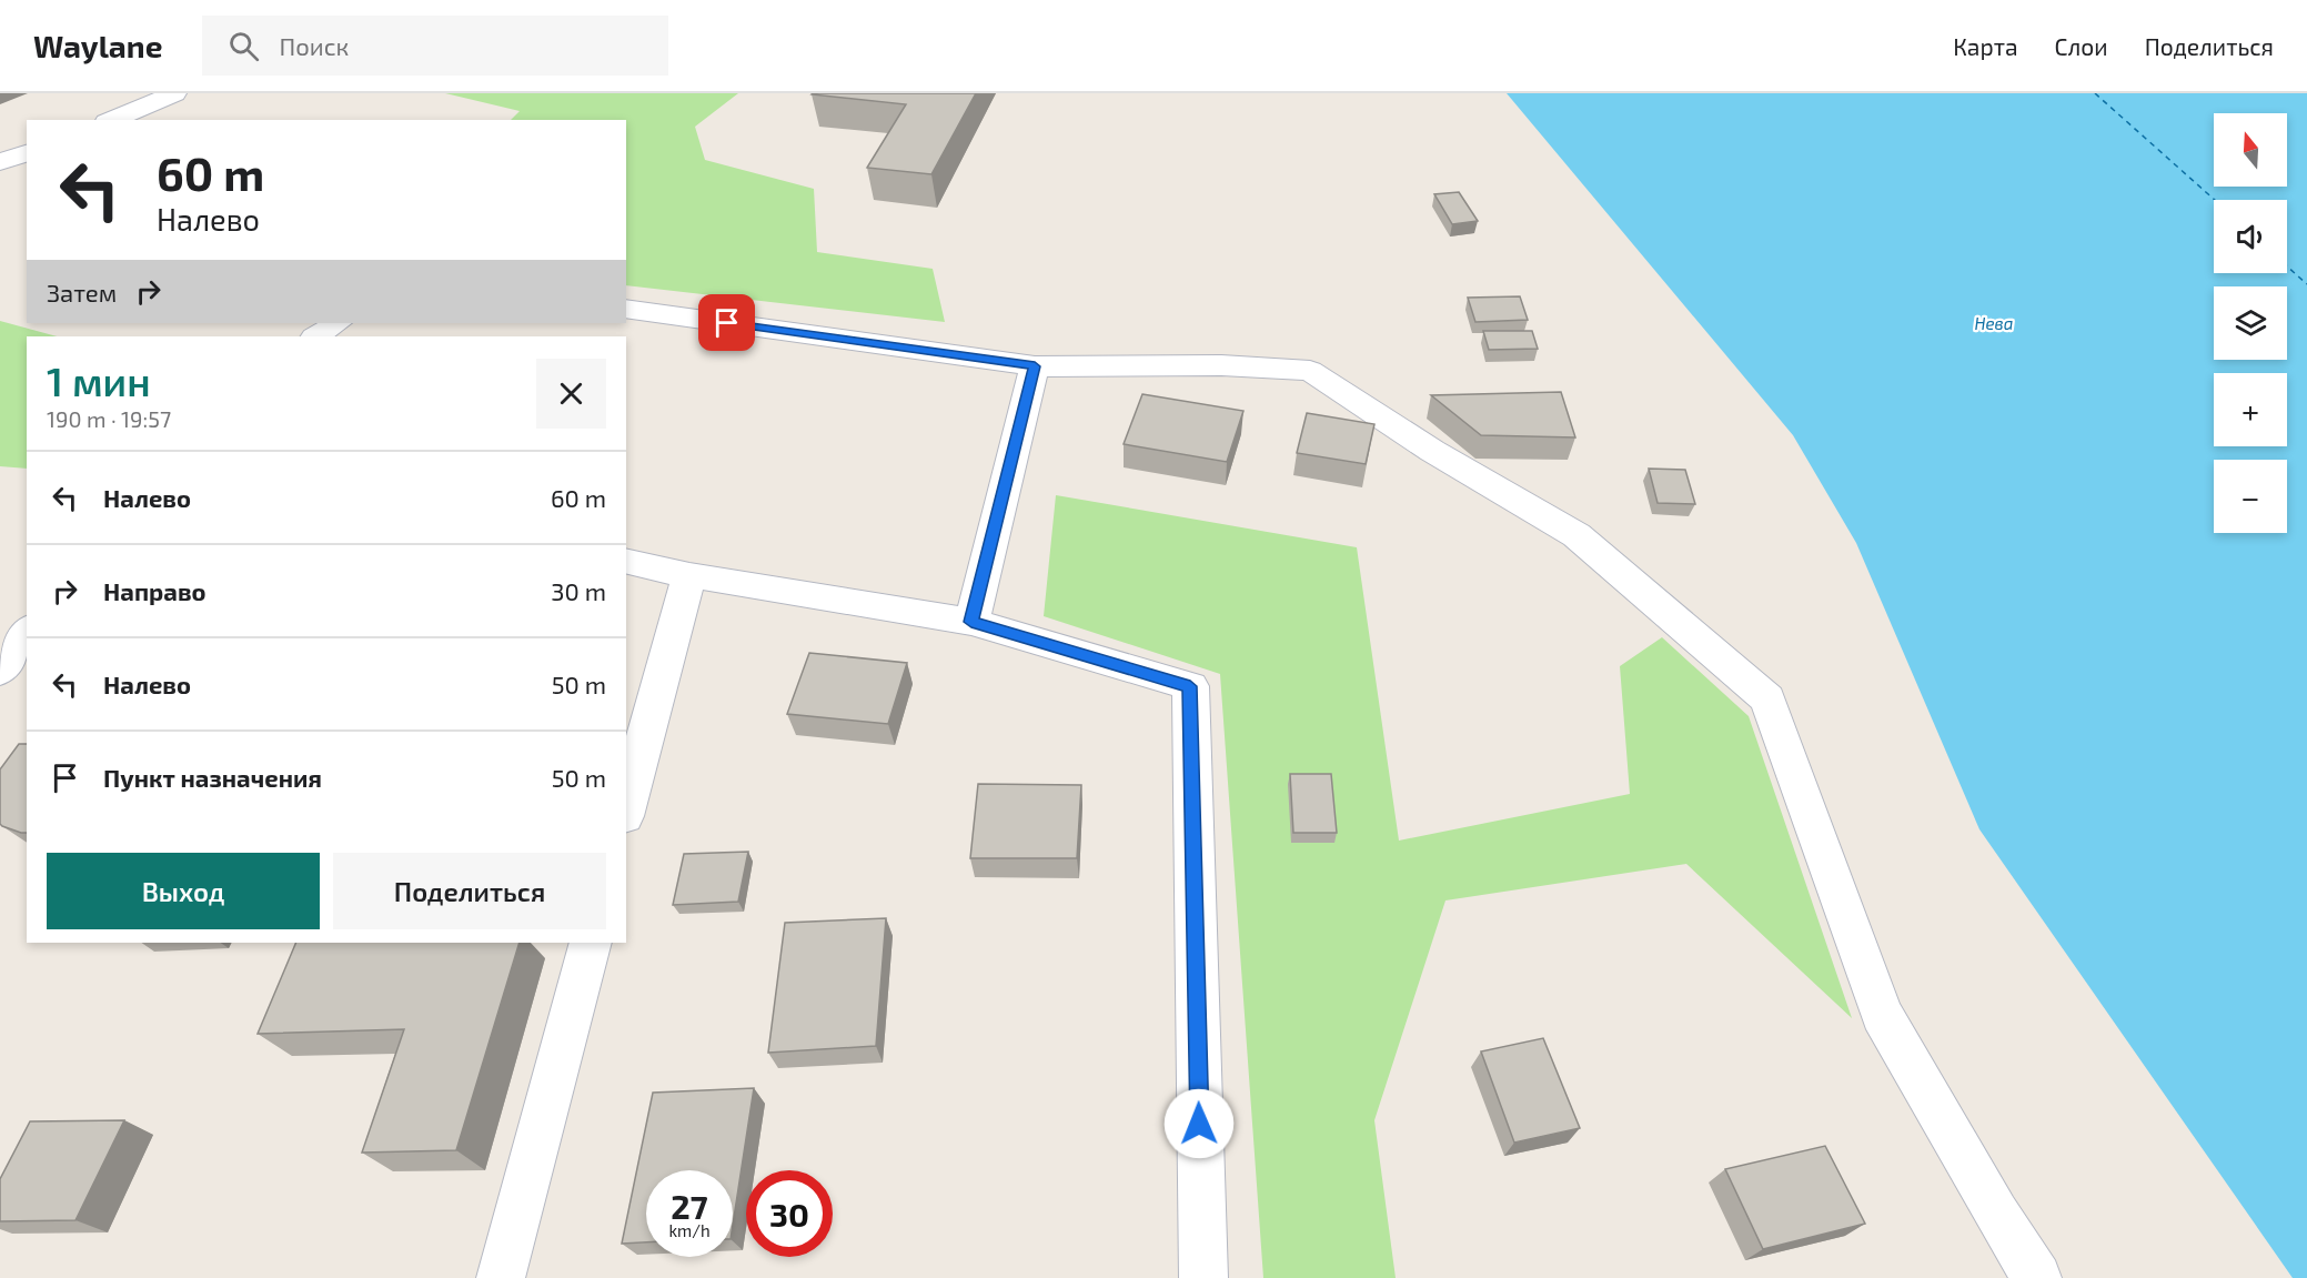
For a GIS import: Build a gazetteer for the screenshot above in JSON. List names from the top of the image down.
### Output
{
  "water": ["Нева"],
  "north": "top",
  "page": {
    "header": "Waylane",
    "search": "Поиск",
    "nav": ["Карта", "Слои", "Поделиться"],
    "map_buttons": ["+", "−"],
    "turn": ["60 m", "Налево"],
    "then": "Затем",
    "heading": ["1 мин", "190 m · 19:57"],
    "list": [
      {
        "name": "Налево",
        "value": "60 m"
      },
      {
        "name": "Направо",
        "value": "30 m"
      },
      {
        "name": "Налево",
        "value": "50 m"
      },
      {
        "name": "Пункт назначения",
        "value": "50 m"
      }
    ],
    "buttons": ["Выход", "Поделиться"],
    "speed": "27 km/h",
    "limit": "30"
  }
}
